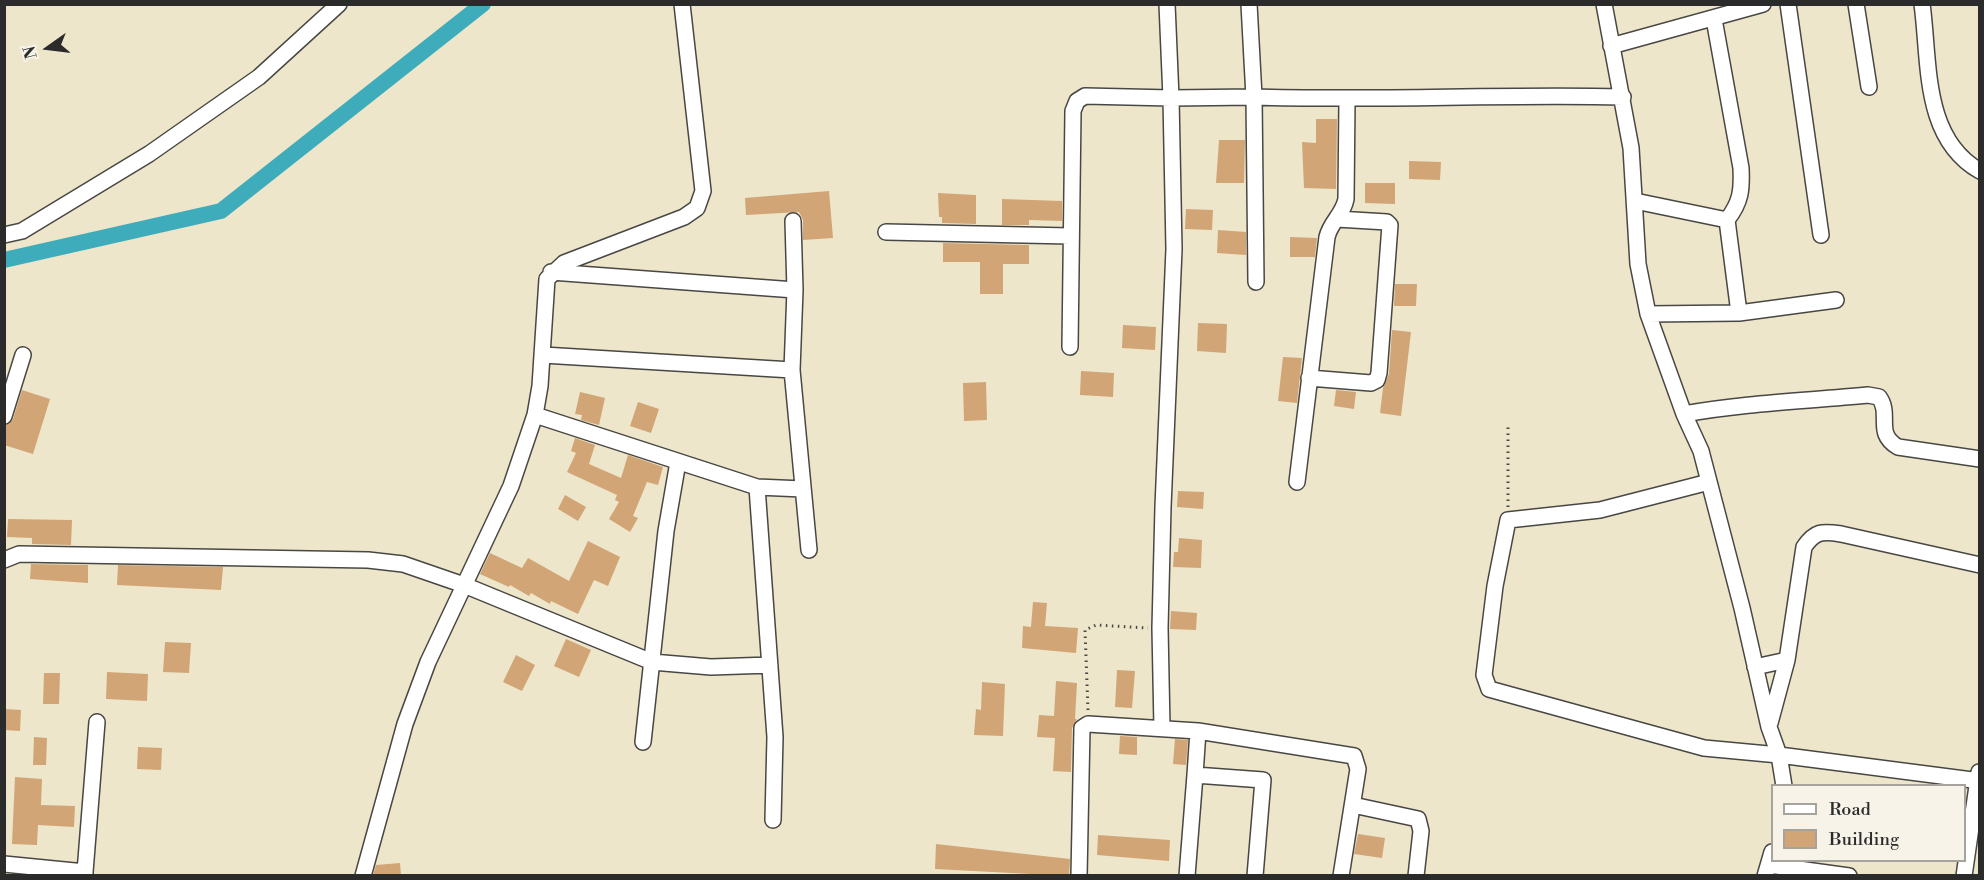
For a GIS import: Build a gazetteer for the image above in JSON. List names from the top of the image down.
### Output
{
  "legend": ["Road", "Building"],
  "north": "left"
}
